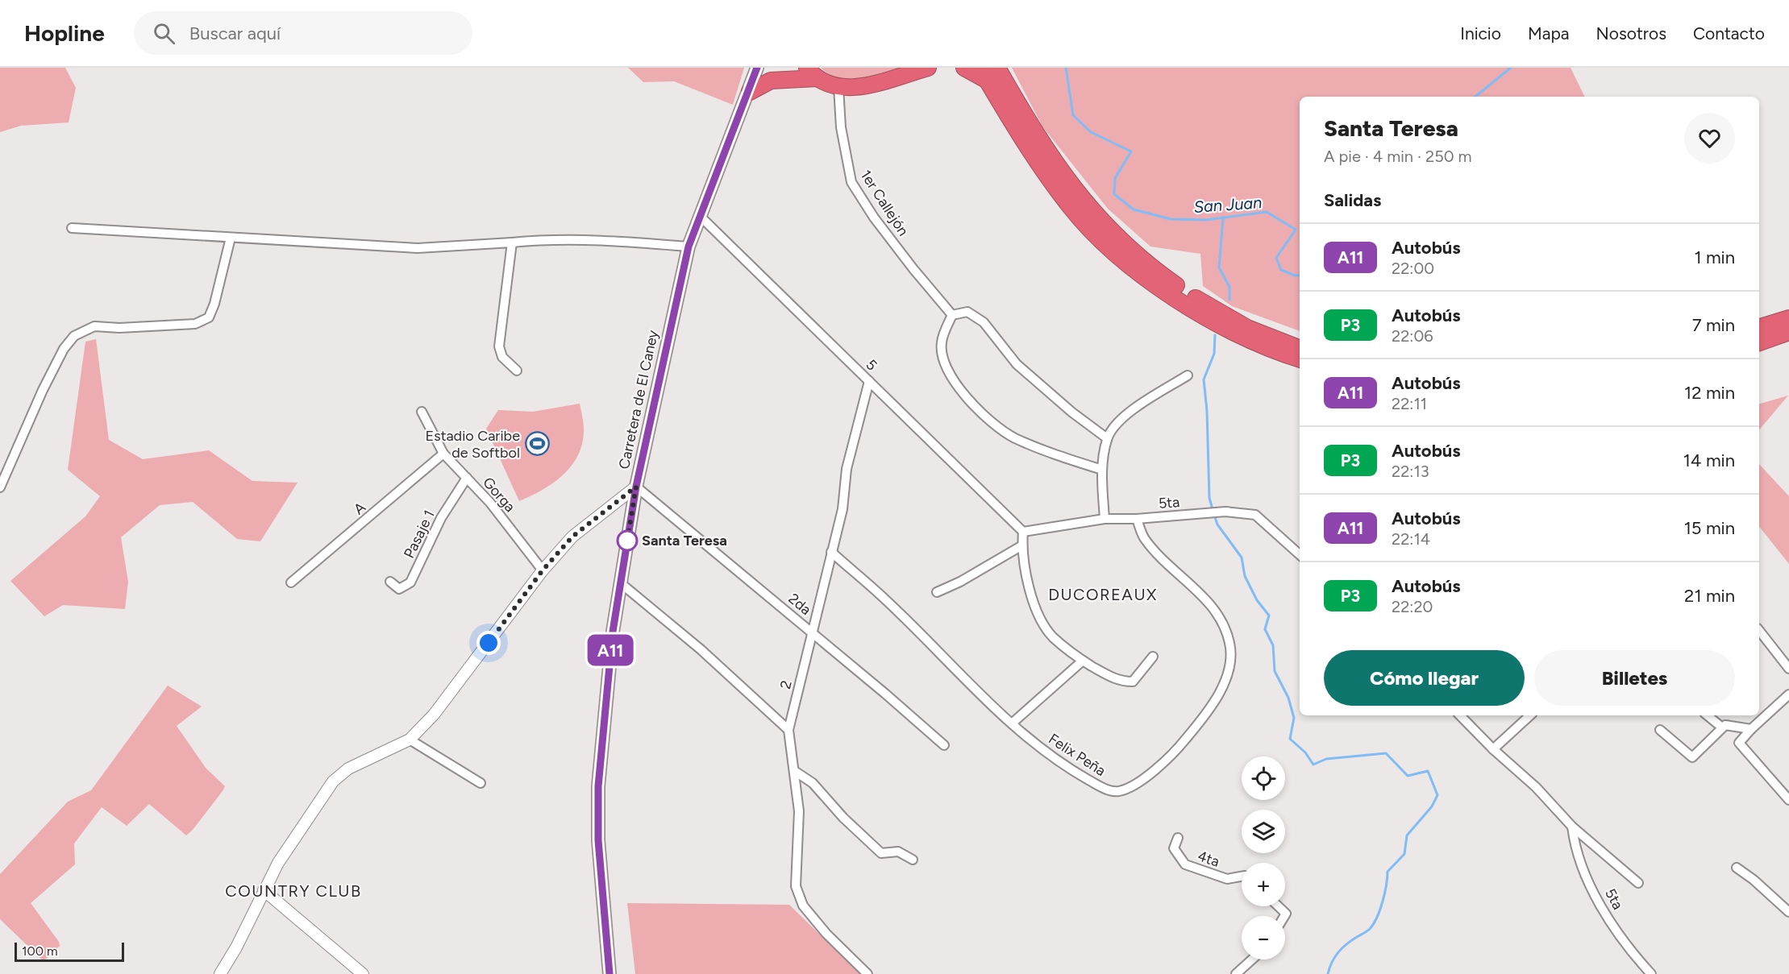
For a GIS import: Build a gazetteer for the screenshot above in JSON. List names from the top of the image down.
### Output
{
  "streets": {
    "main road": ["Carretera de El Caney"],
    "street": [
      "1er Callejón",
      "5",
      "Gorga",
      "5ta",
      "A",
      "Pasaje 1",
      "2da",
      "2",
      "Felix Peña",
      "4ta"
    ]
  },
  "crossings": [
    ["5", "Carretera de El Caney"],
    ["5", "5ta"],
    ["5", "2"],
    ["Carretera de El Caney", "2da"],
    ["Gorga", "A"],
    ["Gorga", "Pasaje 1"],
    ["5ta", "Felix Peña"],
    ["2da", "2"],
    ["2", "Felix Peña"]
  ],
  "districts": ["DUCOREAUX", "COUNTRY CLUB"],
  "water": ["San Juan"],
  "places": {
    "sports": ["Estadio Caribe de Softbol"],
    "other": ["Santa Teresa"]
  },
  "lines": ["bus line A11"],
  "scale_bar": "100 m",
  "page": {
    "header": "Hopline",
    "search": "Buscar aquí",
    "nav": [
      "Inicio",
      "Mapa",
      "Nosotros",
      "Contacto"
    ],
    "on_map": "A11",
    "heading": [
      ["Santa Teresa", "A pie · 4 min · 250 m"],
      "Salidas"
    ],
    "list": [
      {
        "mark": "A11",
        "name": "Autobús",
        "note": "22:00",
        "value": "1 min"
      },
      {
        "mark": "P3",
        "name": "Autobús",
        "note": "22:06",
        "value": "7 min"
      },
      {
        "mark": "A11",
        "name": "Autobús",
        "note": "22:11",
        "value": "12 min"
      },
      {
        "mark": "P3",
        "name": "Autobús",
        "note": "22:13",
        "value": "14 min"
      },
      {
        "mark": "A11",
        "name": "Autobús",
        "note": "22:14",
        "value": "15 min"
      },
      {
        "mark": "P3",
        "name": "Autobús",
        "note": "22:20",
        "value": "21 min"
      }
    ],
    "buttons": ["Cómo llegar", "Billetes"],
    "map_buttons": ["+", "−"],
    "scale": "100 m"
  }
}
